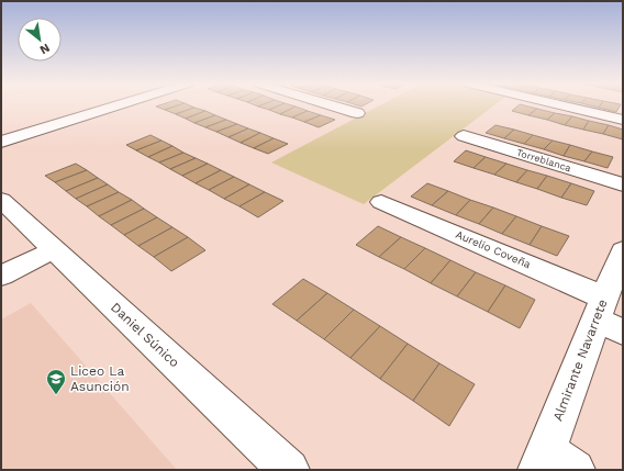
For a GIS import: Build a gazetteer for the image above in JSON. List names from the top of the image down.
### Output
{
  "streets": {
    "street": [
      "Torreblanca",
      "Aurelio Coveña",
      "Daniel Súnico",
      "Almirante Navarrete"
    ]
  },
  "crossings": [
    ["Aurelio Coveña", "Almirante Navarrete"]
  ],
  "places": {
    "school or university": ["Liceo La Asunción"]
  },
  "north": "bottom right"
}
